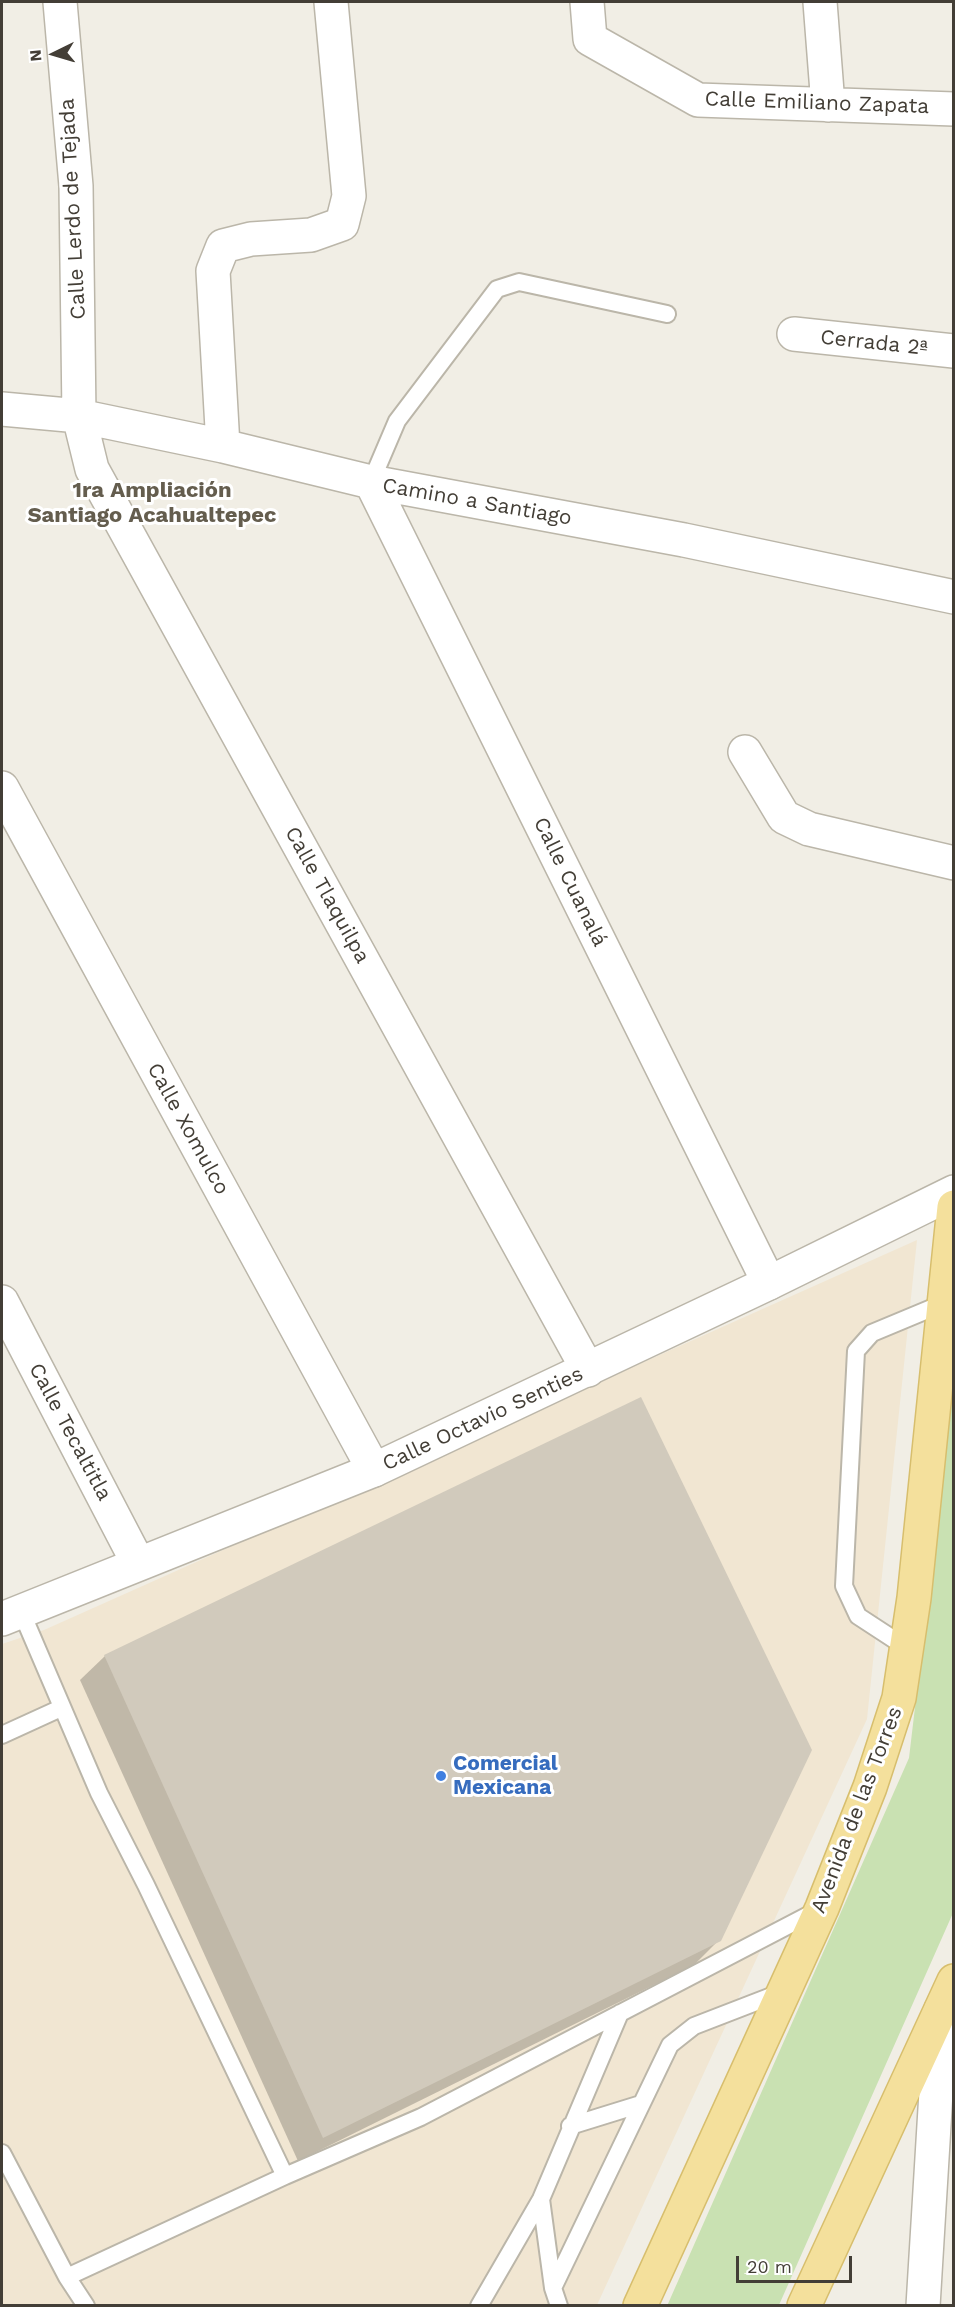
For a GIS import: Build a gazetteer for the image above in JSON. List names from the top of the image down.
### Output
{
  "streets": {
    "main road": ["Avenida de las Torres"],
    "street": [
      "Calle Emiliano Zapata",
      "Calle Lerdo de Tejada",
      "Cerrada 2ª",
      "Camino a Santiago",
      "Calle Cuanalá",
      "Calle Tlaquilpa",
      "Calle Xomulco",
      "Calle Octavio Senties",
      "Calle Tecaltitla"
    ]
  },
  "crossings": [
    ["Calle Lerdo de Tejada", "Camino a Santiago"],
    ["Calle Lerdo de Tejada", "Calle Tlaquilpa"],
    ["Camino a Santiago", "Calle Cuanalá"],
    ["Camino a Santiago", "Calle Tlaquilpa"],
    ["Calle Cuanalá", "Calle Octavio Senties"],
    ["Calle Tlaquilpa", "Calle Octavio Senties"],
    ["Calle Xomulco", "Calle Octavio Senties"],
    ["Calle Octavio Senties", "Calle Tecaltitla"]
  ],
  "districts": ["1ra Ampliación Santiago Acahualtepec"],
  "places": ["Comercial Mexicana"],
  "scale_bar": "20 m",
  "north": "left"
}
